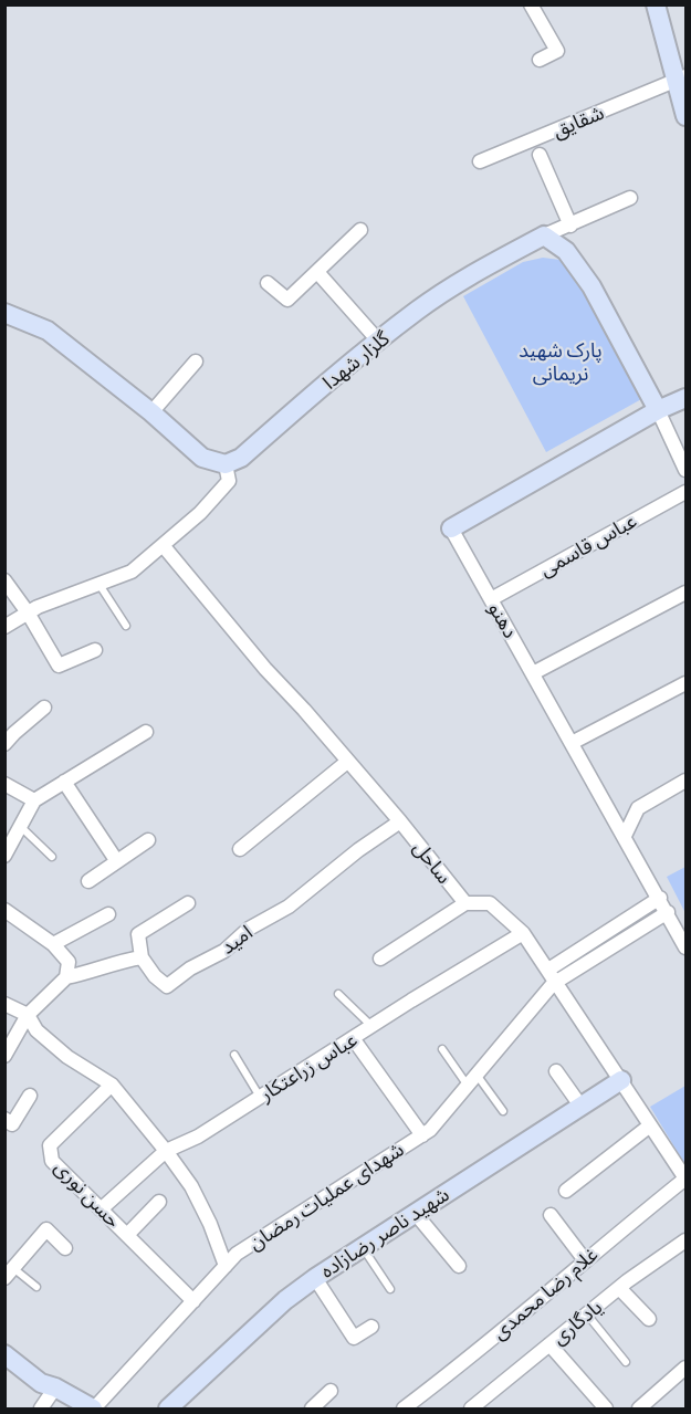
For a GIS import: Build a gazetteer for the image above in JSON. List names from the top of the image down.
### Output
{
  "streets": {
    "street": [
      "شقایق",
      "گلزار شهدا",
      "عباس قاسمی",
      "دهنو",
      "ساحل",
      "امید",
      "عباس زراعتکار",
      "حسن نوری",
      "شهدای عملیات رمضان",
      "شهید ناصر رضازاده",
      "غلام رضا محمدی",
      "یادگاری"
    ]
  },
  "crossings": [
    ["عباس قاسمی", "دهنو"],
    ["دهنو", "شهدای عملیات رمضان"],
    ["ساحل", "امید"],
    ["ساحل", "عباس زراعتکار"],
    ["ساحل", "شهدای عملیات رمضان"],
    ["ساحل", "شهید ناصر رضازاده"],
    ["ساحل", "غلام رضا محمدی"],
    ["عباس زراعتکار", "حسن نوری"],
    ["حسن نوری", "شهدای عملیات رمضان"]
  ],
  "parks": ["پارک شهید نریمانی"]
}
